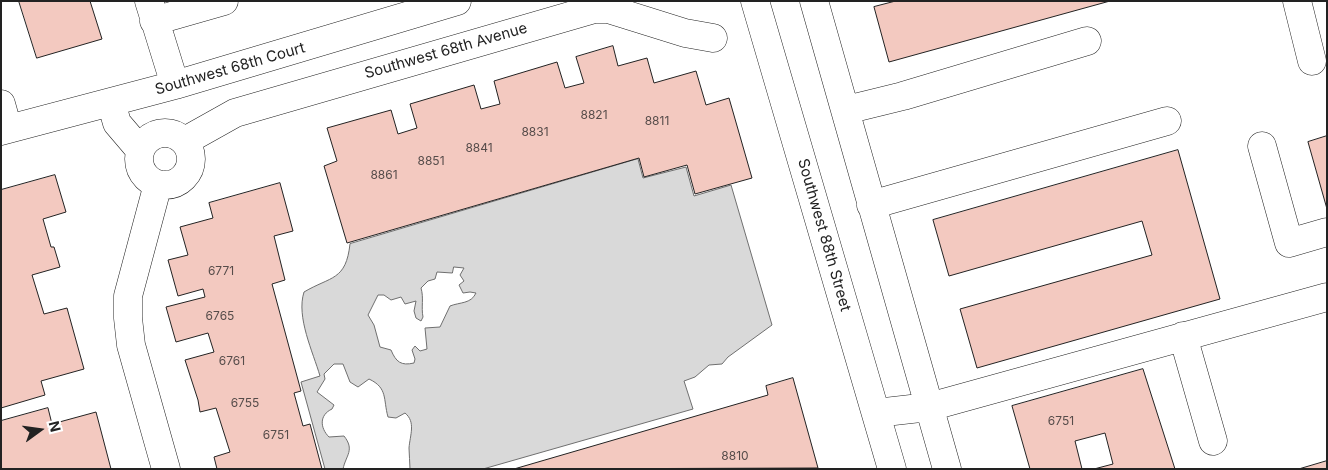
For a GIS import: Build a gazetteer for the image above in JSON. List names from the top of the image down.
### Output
{
  "streets": {
    "street": ["Southwest 68th Avenue", "Southwest 68th Court", "Southwest 88th Street"]
  },
  "house_numbers": [
    "8821",
    "8811",
    "8831",
    "8841",
    "8851",
    "8861",
    "6771",
    "6765",
    "6761",
    "6755",
    "6751",
    "6751",
    "8810"
  ],
  "north": "right"
}
